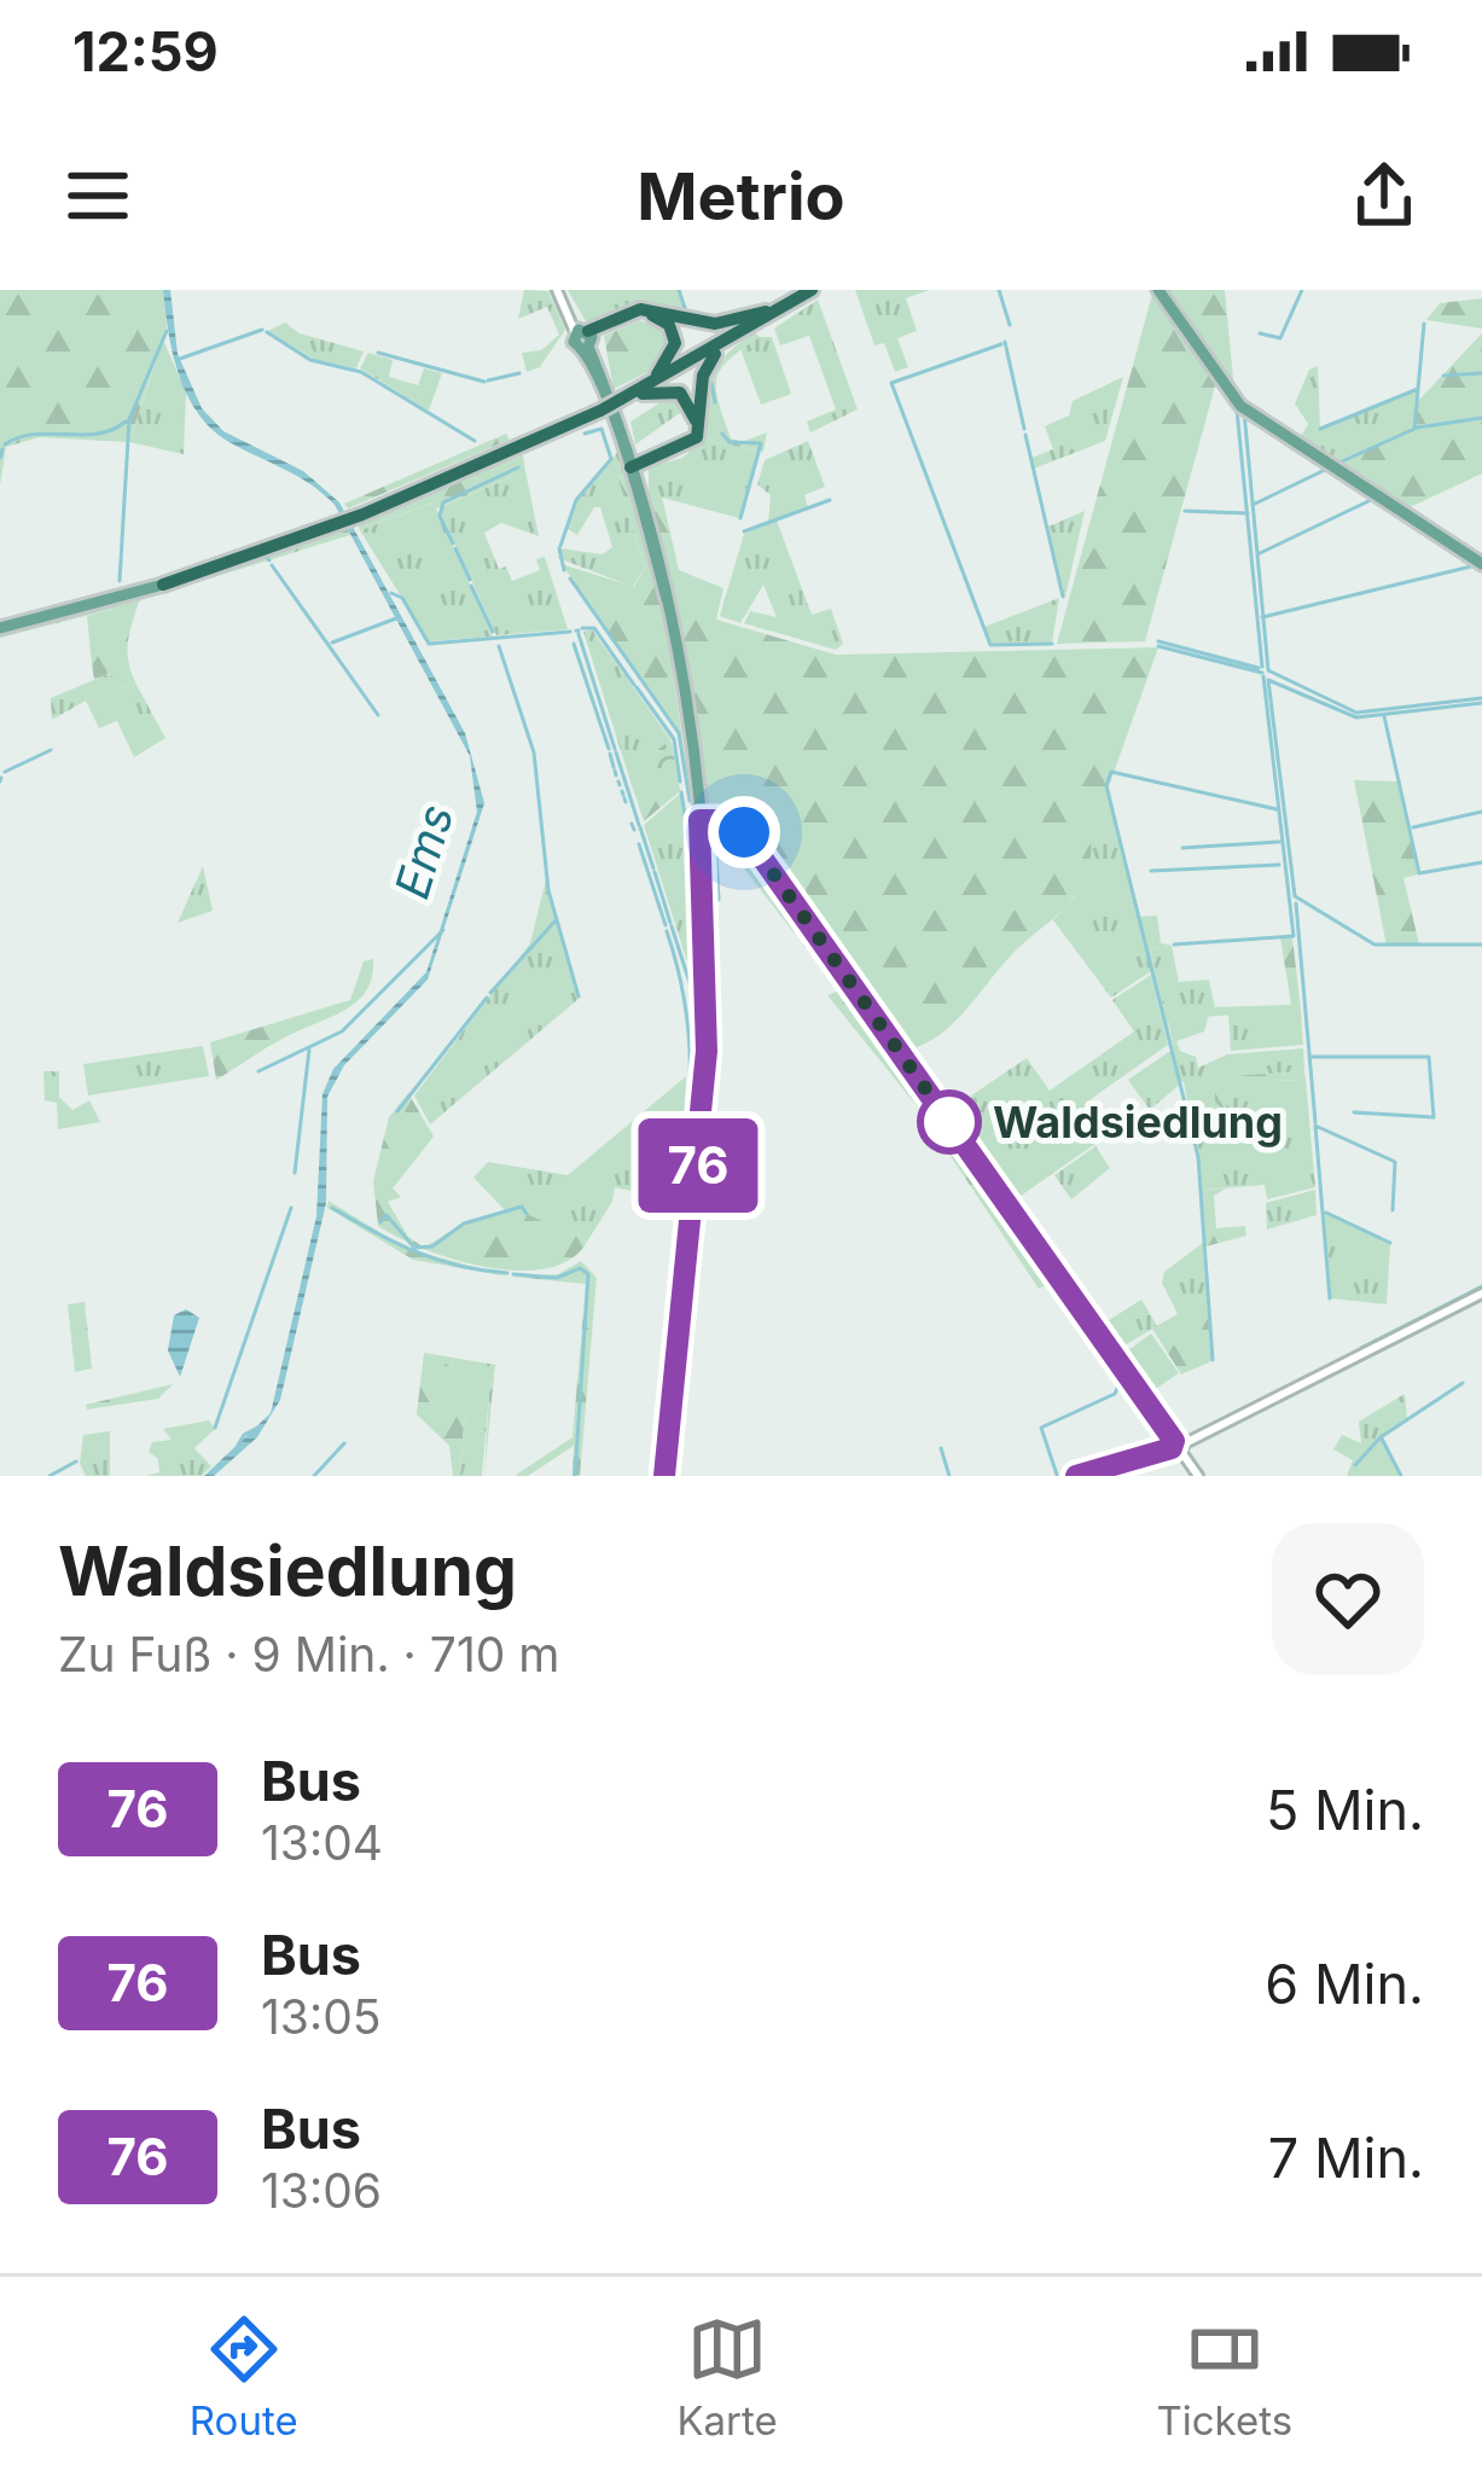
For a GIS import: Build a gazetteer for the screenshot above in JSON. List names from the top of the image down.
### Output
{
  "water": ["Ems"],
  "places": ["Waldsiedlung"],
  "lines": ["bus line 76"],
  "page": {
    "status": "12:59",
    "header": "Metrio",
    "on_map": "76",
    "heading": ["Waldsiedlung", "Zu Fuß · 9 Min. · 710 m"],
    "list": [
      {
        "mark": "76",
        "name": "Bus",
        "note": "13:04",
        "value": "5 Min."
      },
      {
        "mark": "76",
        "name": "Bus",
        "note": "13:05",
        "value": "6 Min."
      },
      {
        "mark": "76",
        "name": "Bus",
        "note": "13:06",
        "value": "7 Min."
      }
    ],
    "tabs": ["Route", "Karte", "Tickets"]
  }
}
